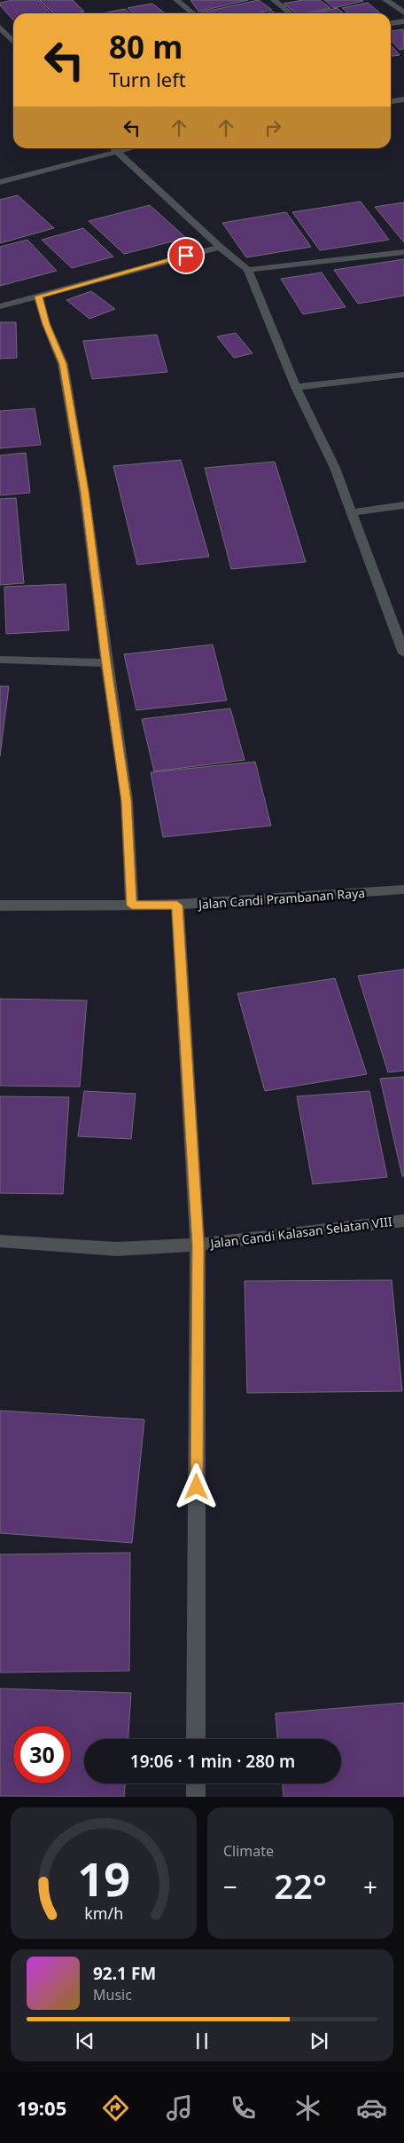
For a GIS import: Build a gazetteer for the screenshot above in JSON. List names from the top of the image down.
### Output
{
  "streets": {
    "street": ["Jalan Candi Prambanan Raya", "Jalan Candi Kalasan Selatan VIII"]
  },
  "page": {
    "turn": ["80 m", "Turn left"],
    "limit": "30",
    "trip": "19:06 · 1 min · 280 m",
    "tile": "Climate",
    "heat": ["−", "22°", "+"],
    "song": ["92.1 FM", "Music"],
    "tabs": "19:05",
    "gauge": ["19", "km/h"]
  }
}
